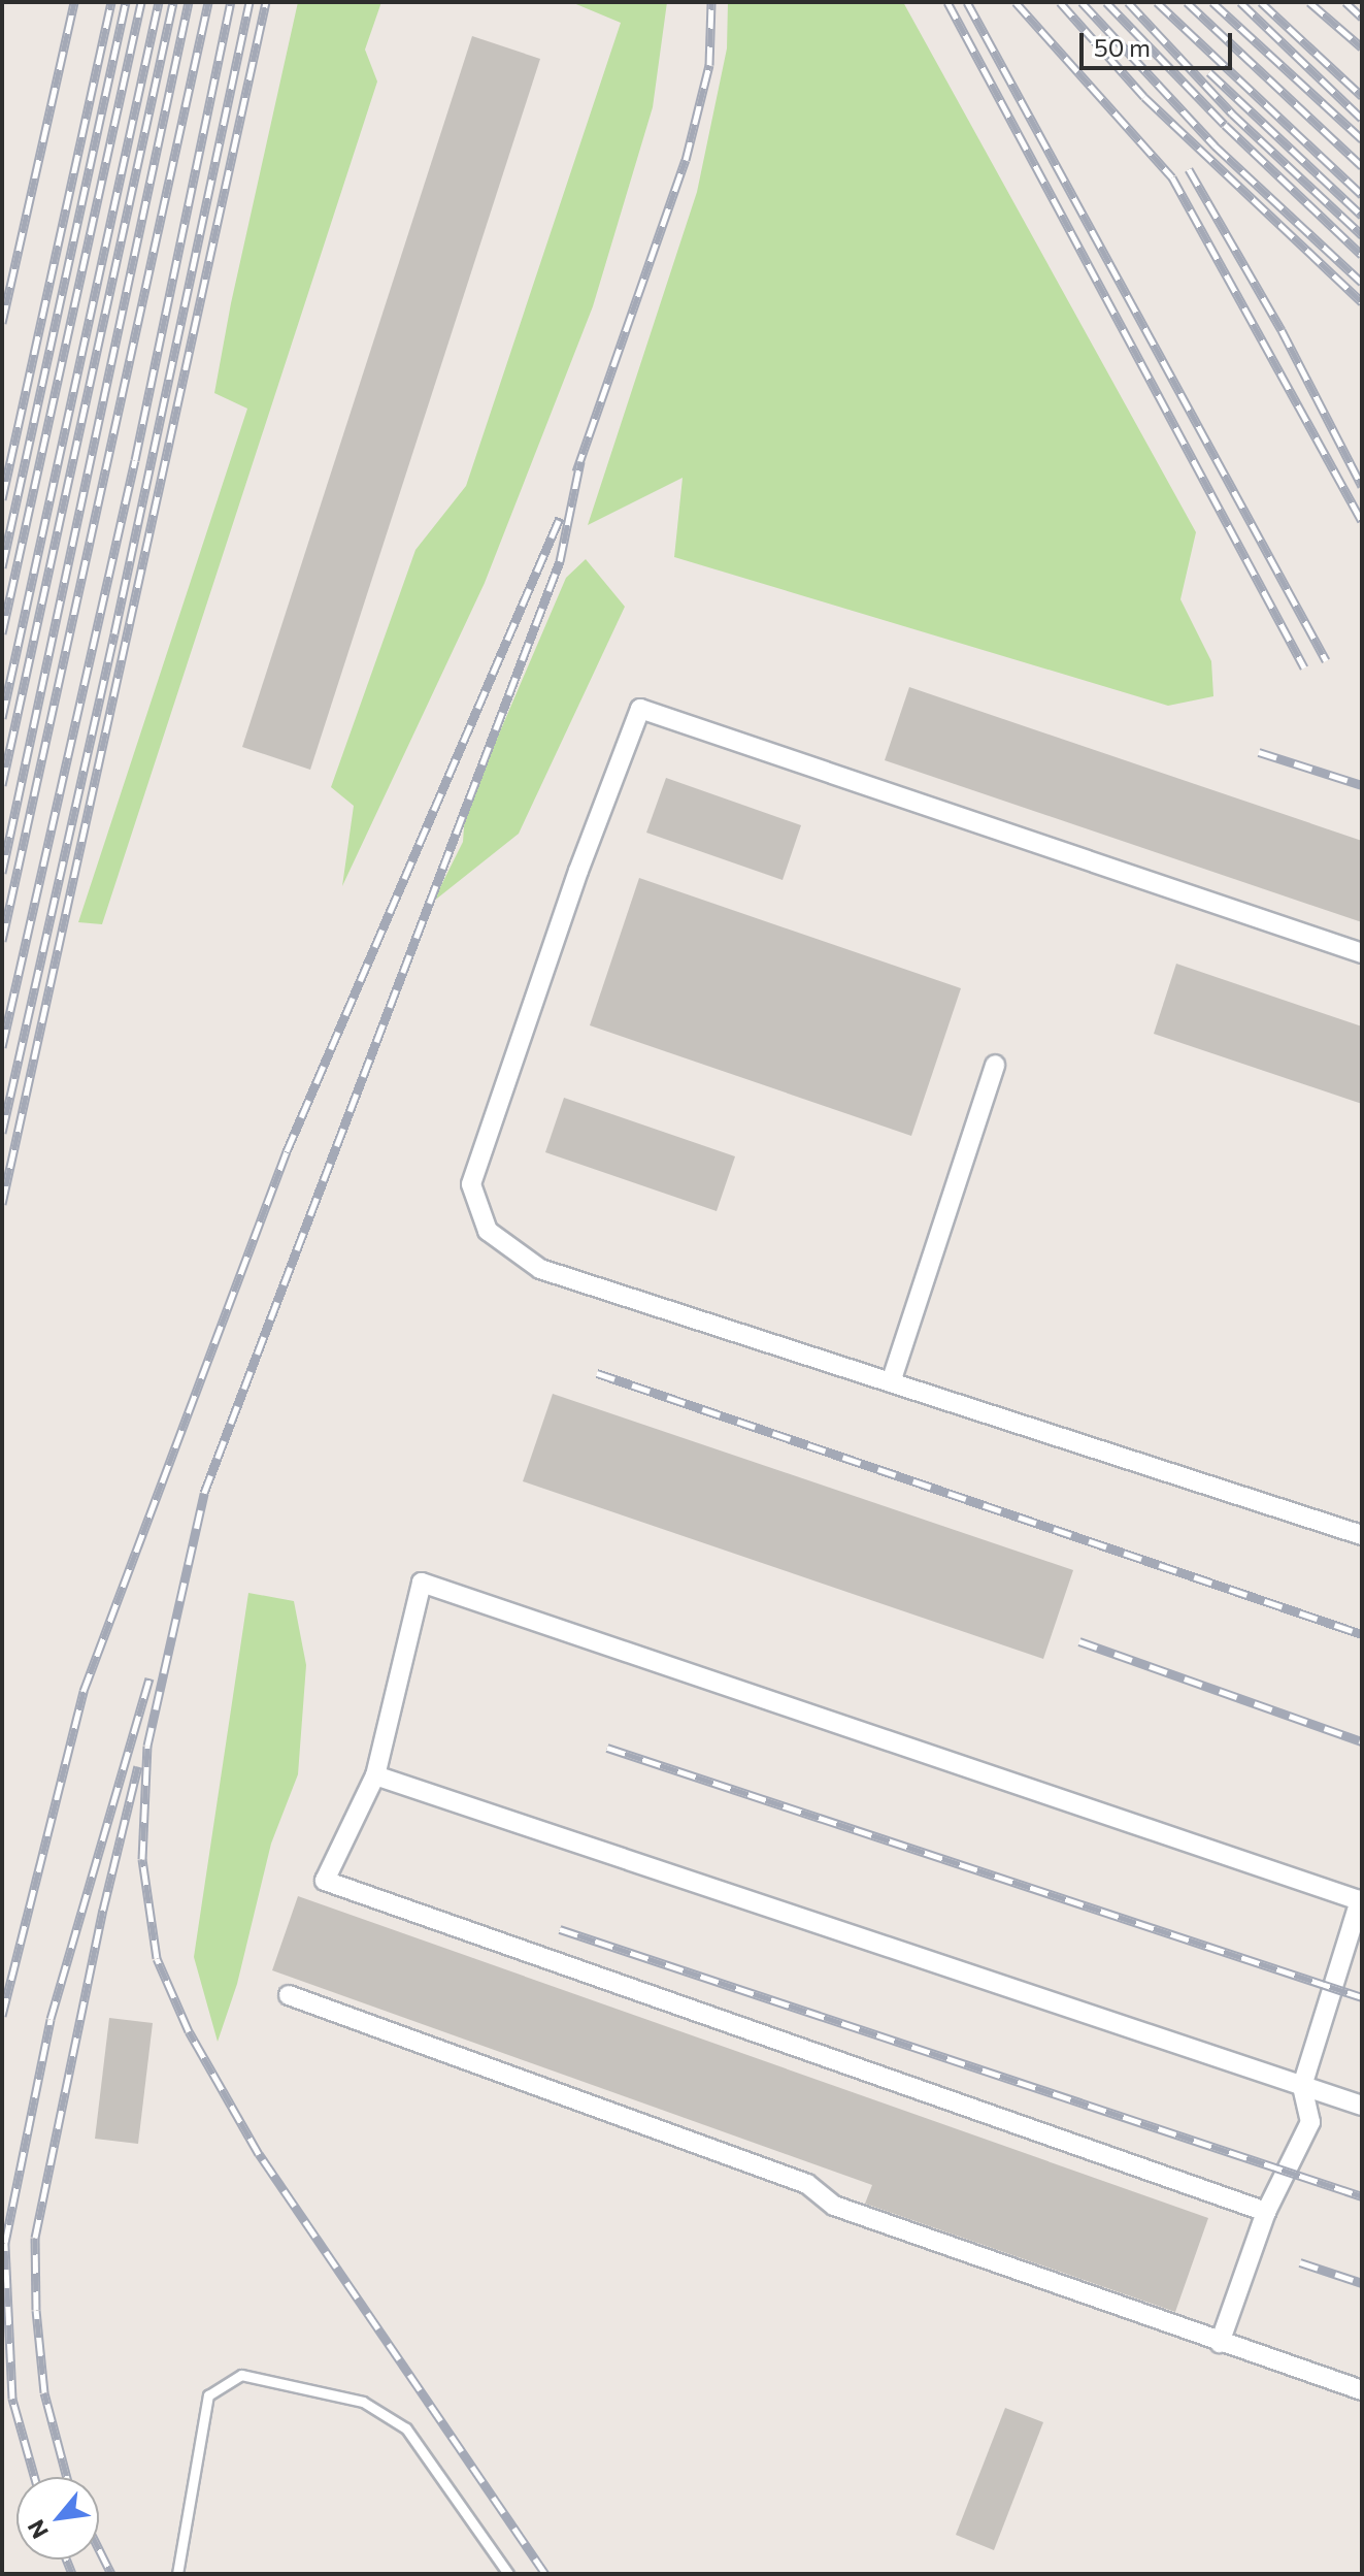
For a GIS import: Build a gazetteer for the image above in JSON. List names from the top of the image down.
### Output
{
  "scale_bar": "50 m",
  "north": "bottom left"
}
